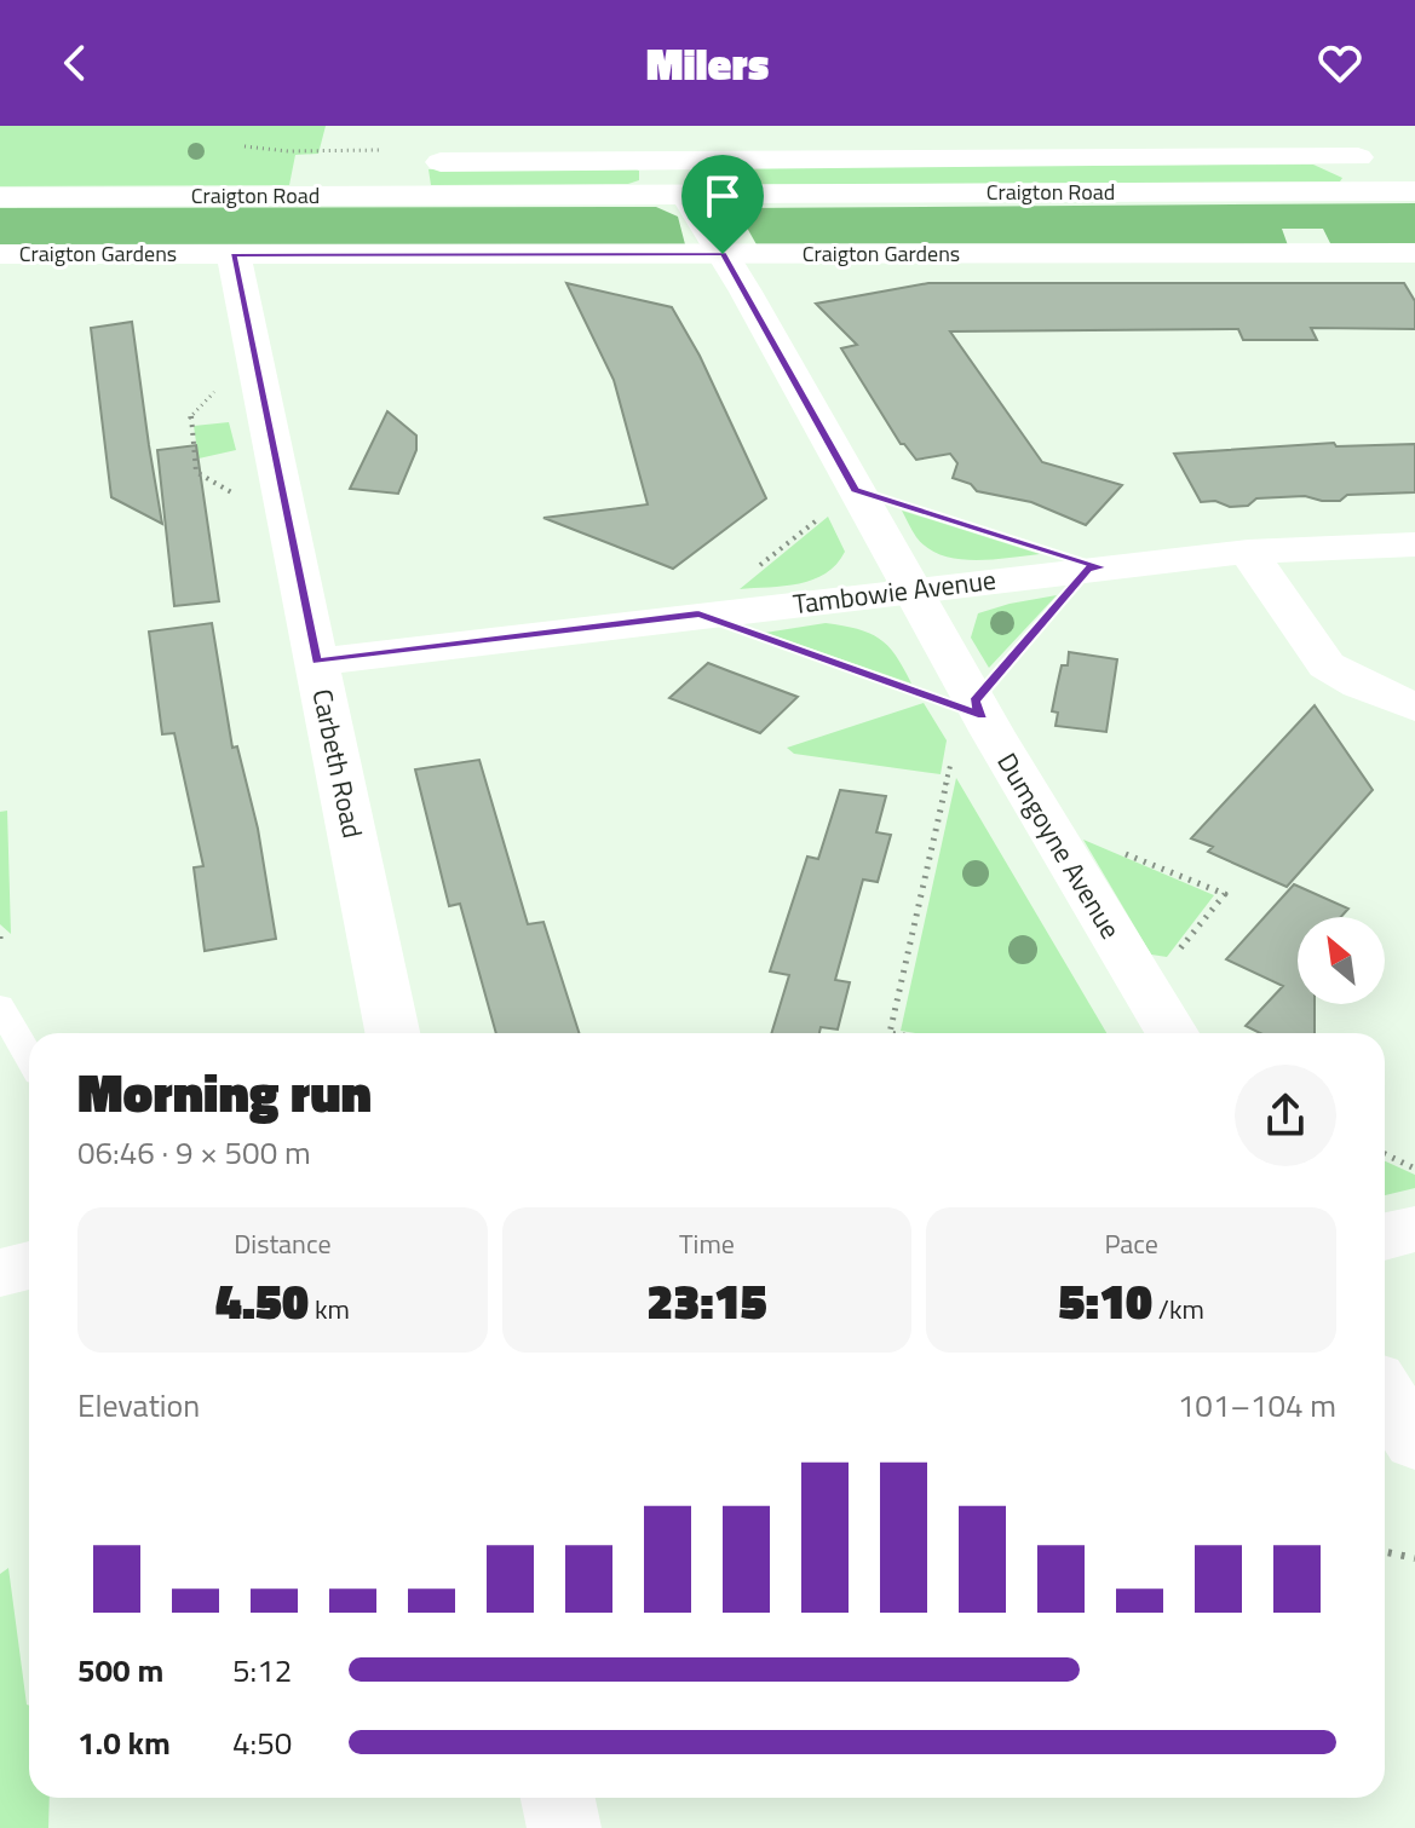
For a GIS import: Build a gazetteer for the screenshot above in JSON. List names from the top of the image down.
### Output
{
  "streets": {
    "street": [
      "Craigton Road",
      "Craigton Gardens",
      "Tambowie Avenue",
      "Carbeth Road",
      "Dumgoyne Avenue"
    ]
  },
  "crossings": [
    ["Craigton Road", "Dumgoyne Avenue"],
    ["Craigton Gardens", "Carbeth Road"],
    ["Craigton Gardens", "Dumgoyne Avenue"],
    ["Tambowie Avenue", "Carbeth Road"],
    ["Tambowie Avenue", "Dumgoyne Avenue"]
  ],
  "north": "top left",
  "page": {
    "header": "Milers",
    "heading": ["Morning run", "06:46 · 9 × 500 m"],
    "stats": [
      ["Distance", "4.50 km"],
      ["Time", "23:15"],
      ["Pace", "5:10 /km"]
    ],
    "chart": ["Elevation", "101–104 m"],
    "list": [
      {
        "name": "500 m",
        "note": "5:12"
      },
      {
        "name": "1.0 km",
        "note": "4:50"
      }
    ]
  }
}
